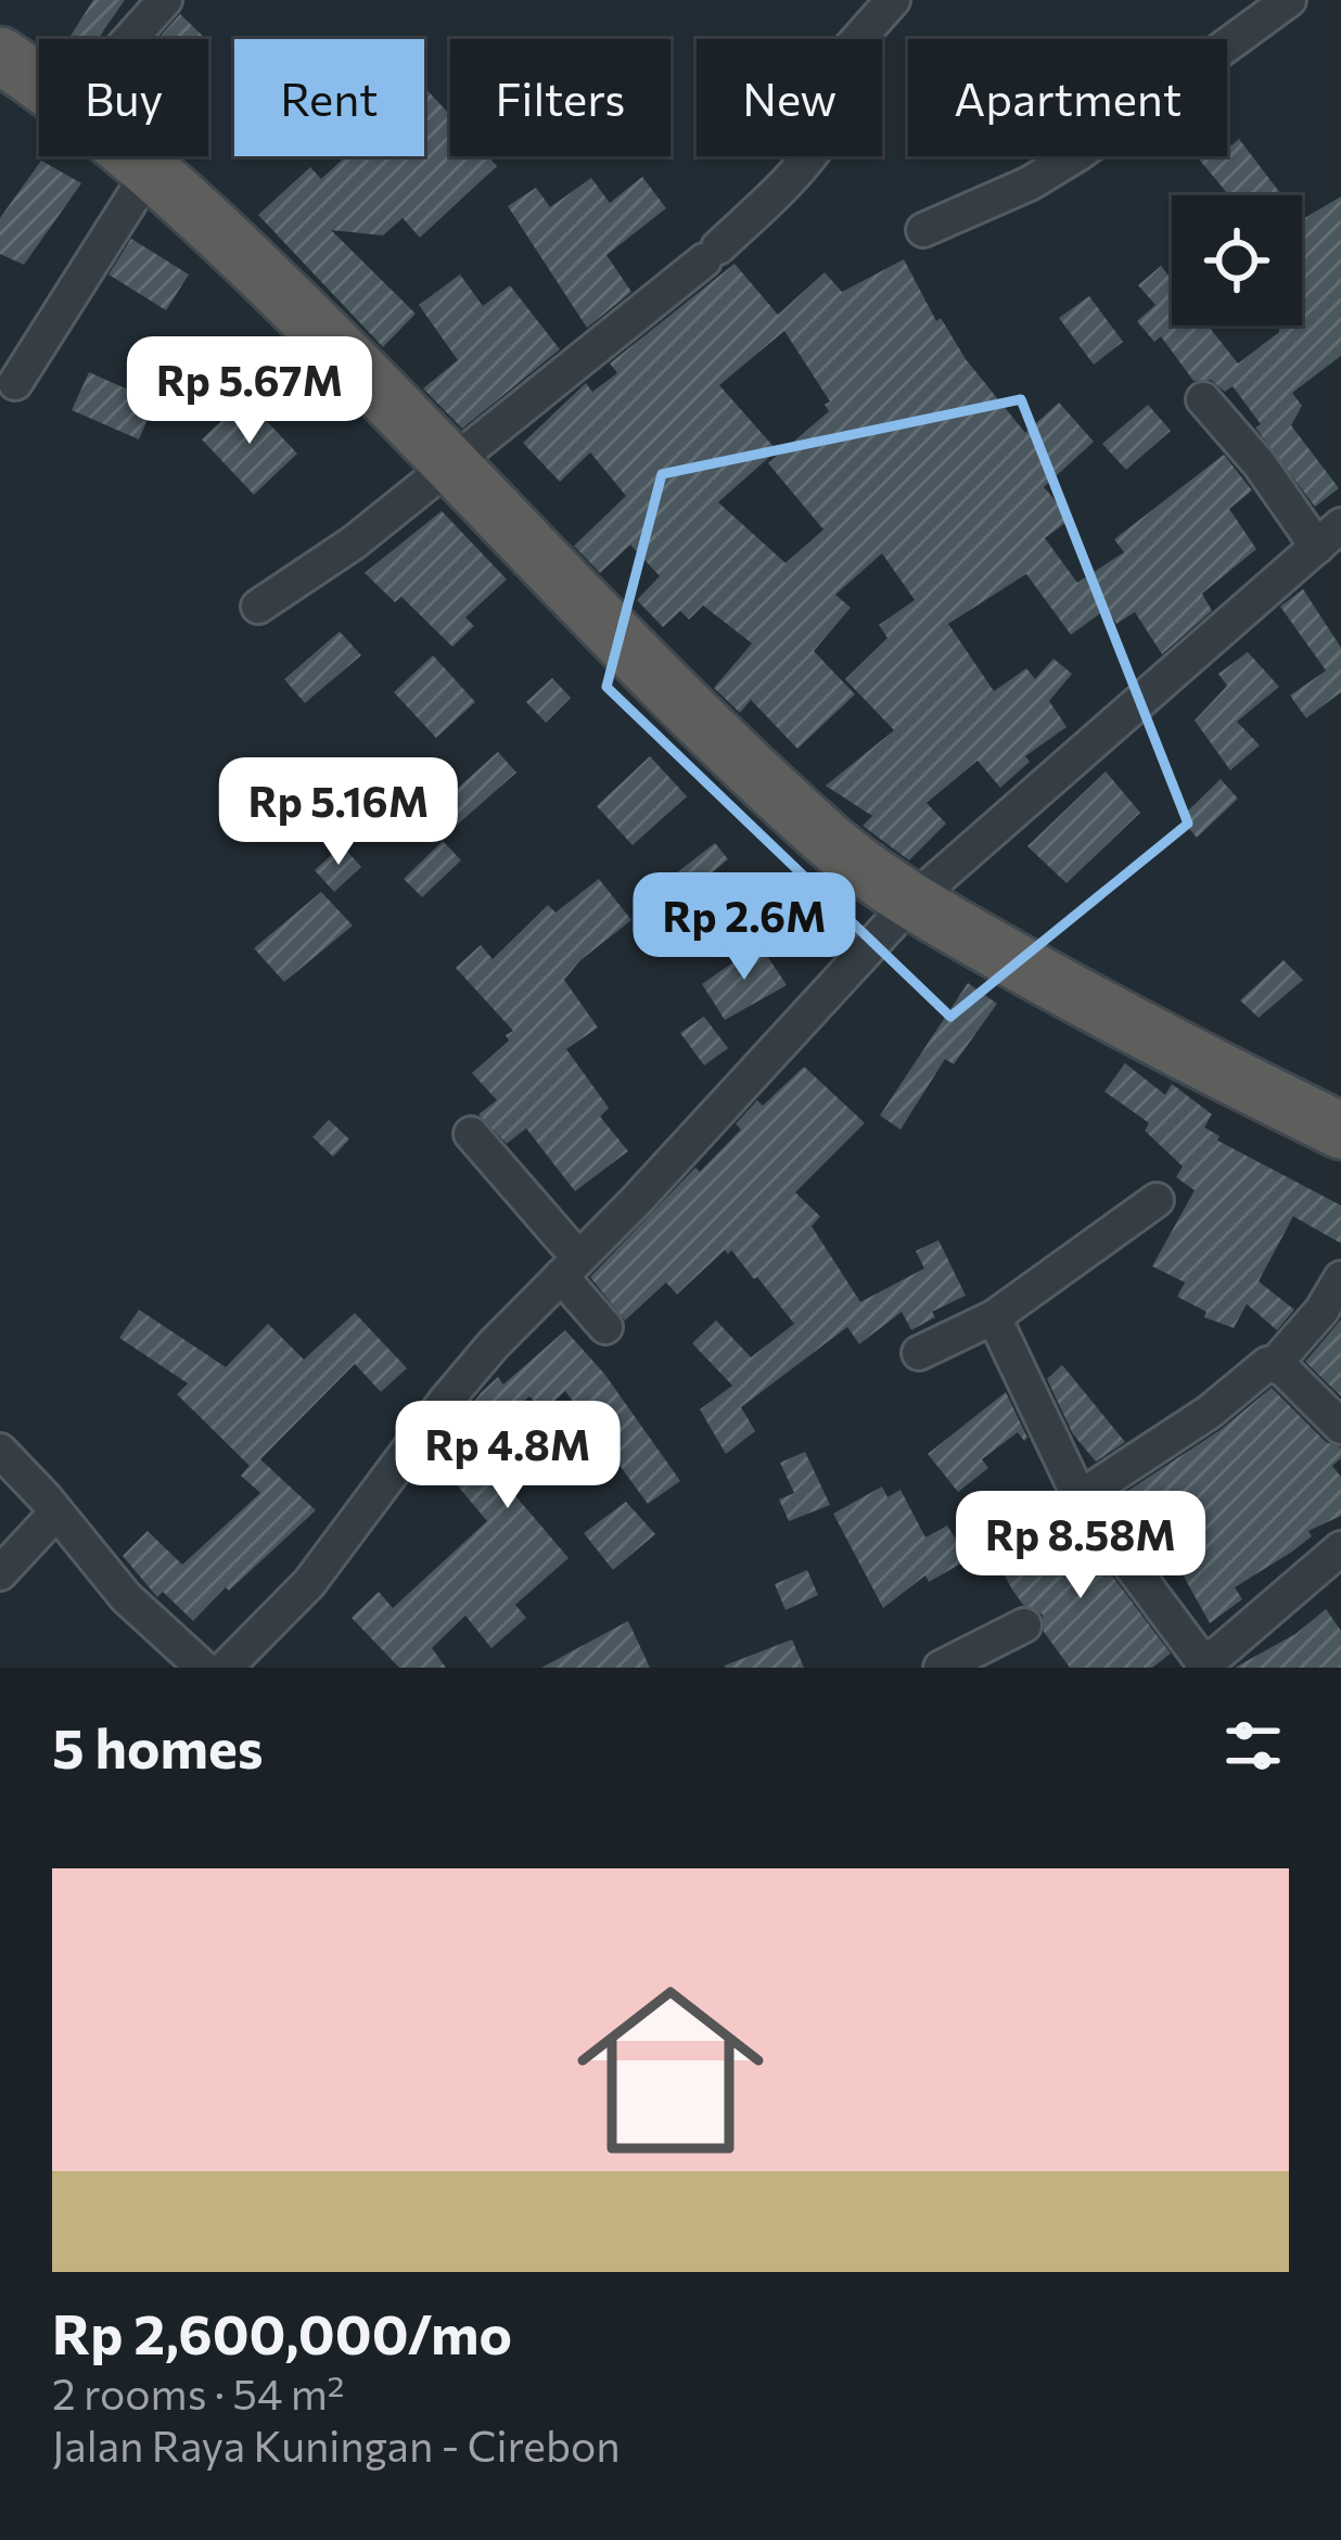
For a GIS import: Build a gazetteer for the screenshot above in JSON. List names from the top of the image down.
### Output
{
  "page": {
    "chip": [
      "Buy",
      "Rent",
      "Filters",
      "New",
      "Apartment"
    ],
    "price": [
      "Rp 5.67M",
      "Rp 5.16M",
      "Rp 2.6M",
      "Rp 4.8M",
      "Rp 8.58M"
    ],
    "heading": "5 homes",
    "list": [
      {
        "name": "Rp 2,600,000/mo",
        "note": "2 rooms · 54 m² · Jalan Raya Kuningan - Cirebon"
      }
    ]
  }
}
